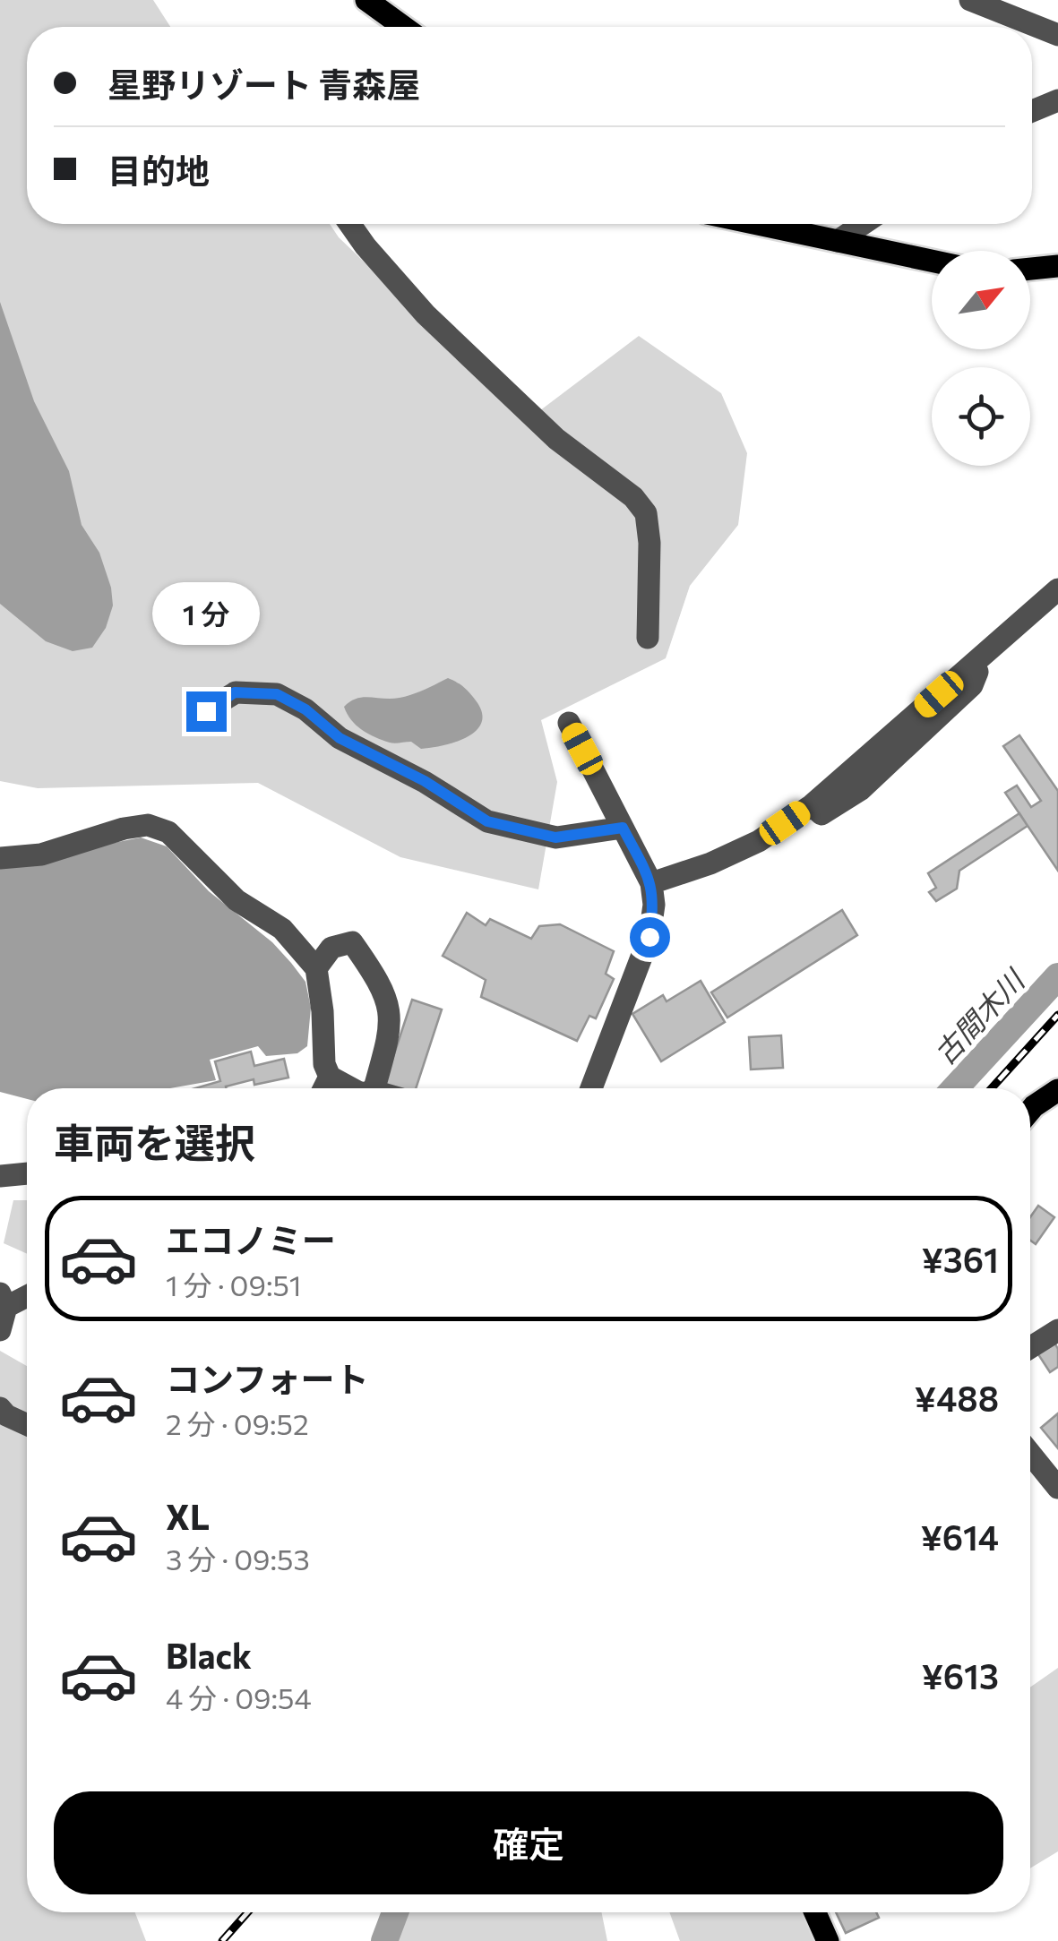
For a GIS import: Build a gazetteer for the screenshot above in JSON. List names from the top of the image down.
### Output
{
  "water": ["古間木川"],
  "north": "top right",
  "page": {
    "banner": ["星野リゾート 青森屋", "目的地"],
    "bubble": "1 分",
    "heading": "車両を選択",
    "list": [
      {
        "name": "エコノミー",
        "note": "1 分 · 09:51",
        "value": "¥361"
      },
      {
        "name": "コンフォート",
        "note": "2 分 · 09:52",
        "value": "¥488"
      },
      {
        "name": "XL",
        "note": "3 分 · 09:53",
        "value": "¥614"
      },
      {
        "name": "Black",
        "note": "4 分 · 09:54",
        "value": "¥613"
      }
    ],
    "buttons": "確定"
  }
}
